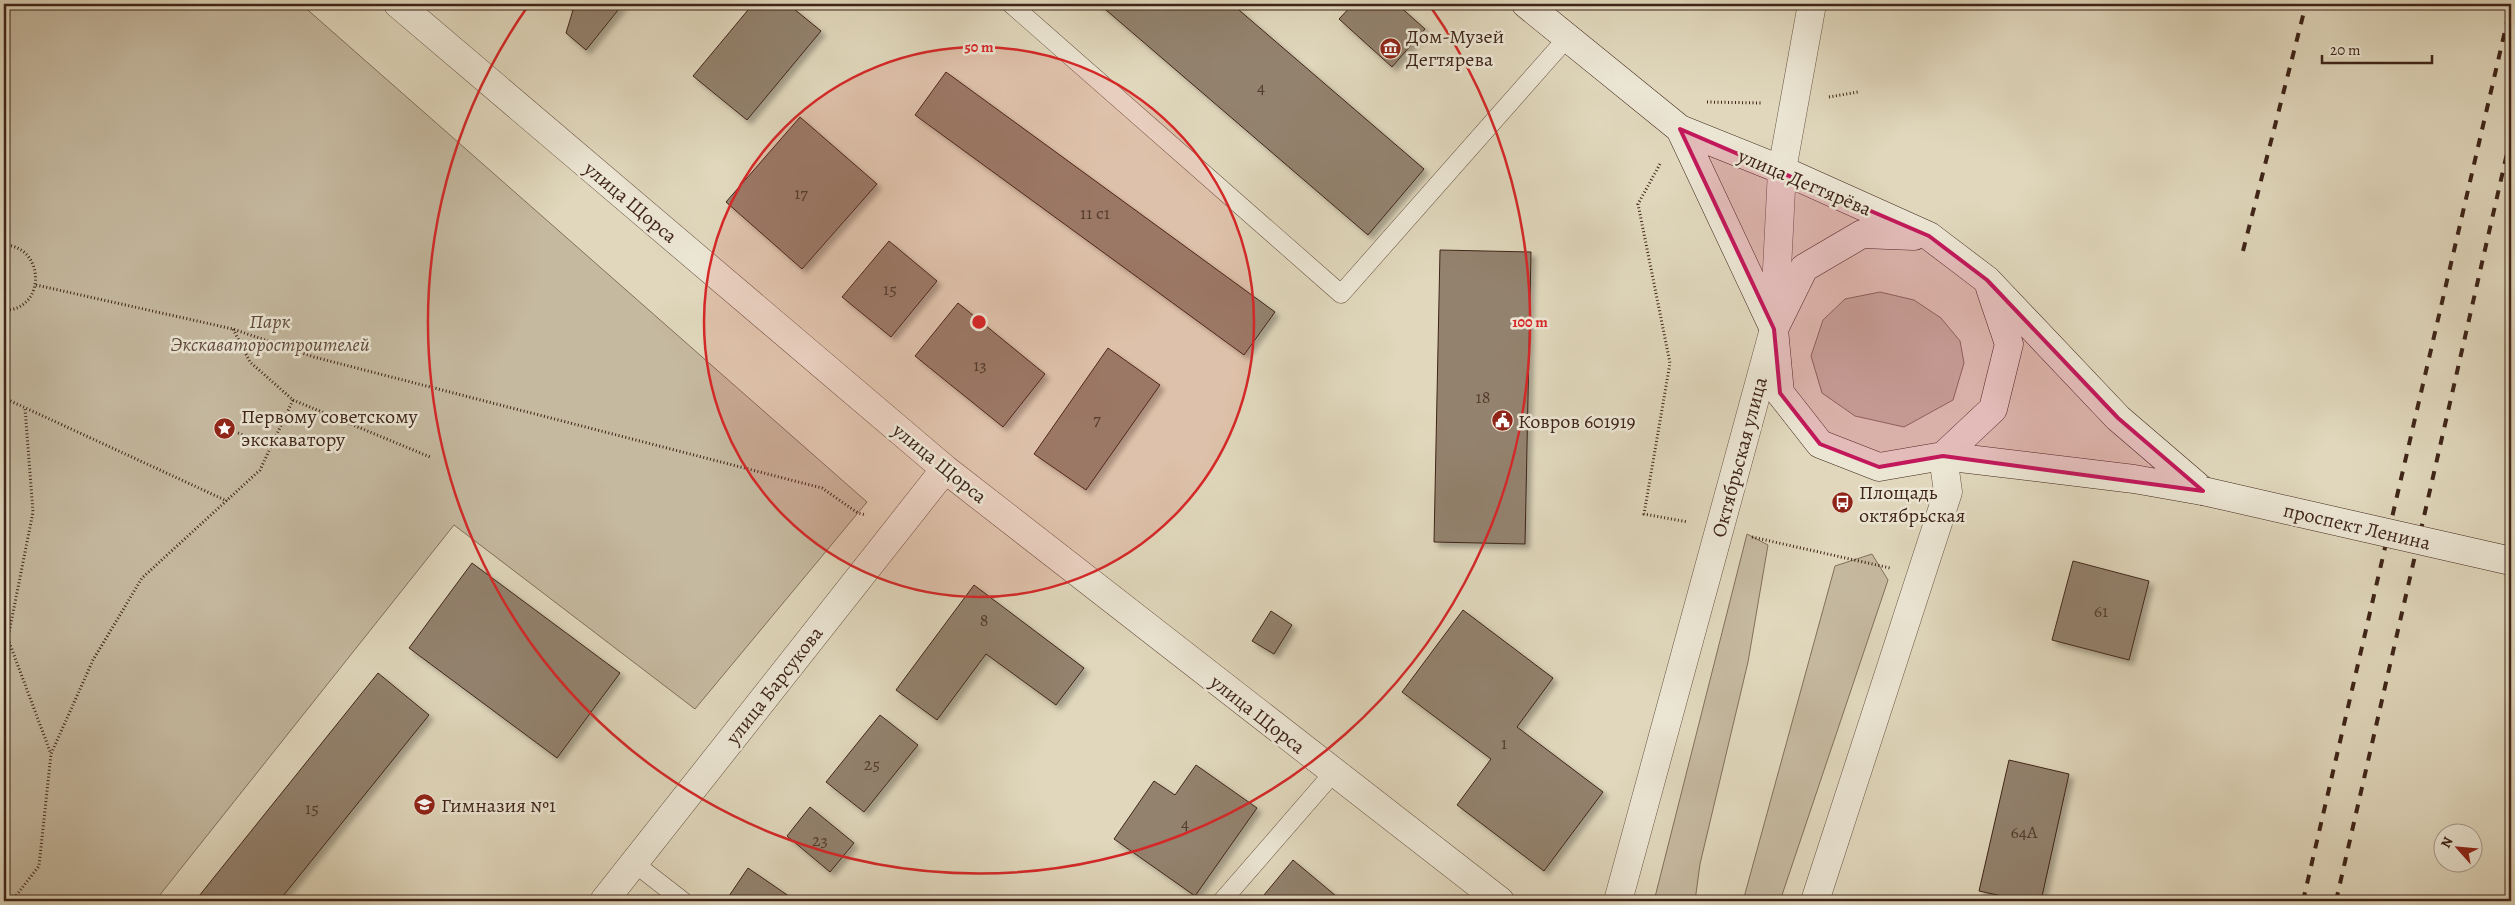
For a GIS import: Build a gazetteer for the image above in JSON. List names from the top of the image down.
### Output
{
  "streets": {
    "street": [
      "улица Дегтярёва",
      "улица Щорса",
      "Октябрьская улица",
      "проспект Ленина",
      "улица Барсукова"
    ]
  },
  "crossings": [
    ["улица Дегтярёва", "Октябрьская улица"],
    ["улица Дегтярёва", "проспект Ленина"],
    ["улица Щорса", "улица Барсукова"],
    ["Октябрьская улица", "проспект Ленина"]
  ],
  "parks": ["Парк Экскаваторостроителей"],
  "places": {
    "museum": ["Дом-Музей Дегтярева"],
    "public building": ["Ковров 601919"],
    "place": ["Первому советскому экскаватору"],
    "bus stop": ["Площадь октябрьская"],
    "school or university": ["Гимназия №1"]
  },
  "house_numbers": [
    "4",
    "17",
    "11 с1",
    "15",
    "13",
    "18",
    "7",
    "61",
    "8",
    "1",
    "25",
    "15",
    "4",
    "64А",
    "23"
  ],
  "scale_bar": "20 m",
  "north": "top left",
  "rings": ["50 m", "100 m"]
}
